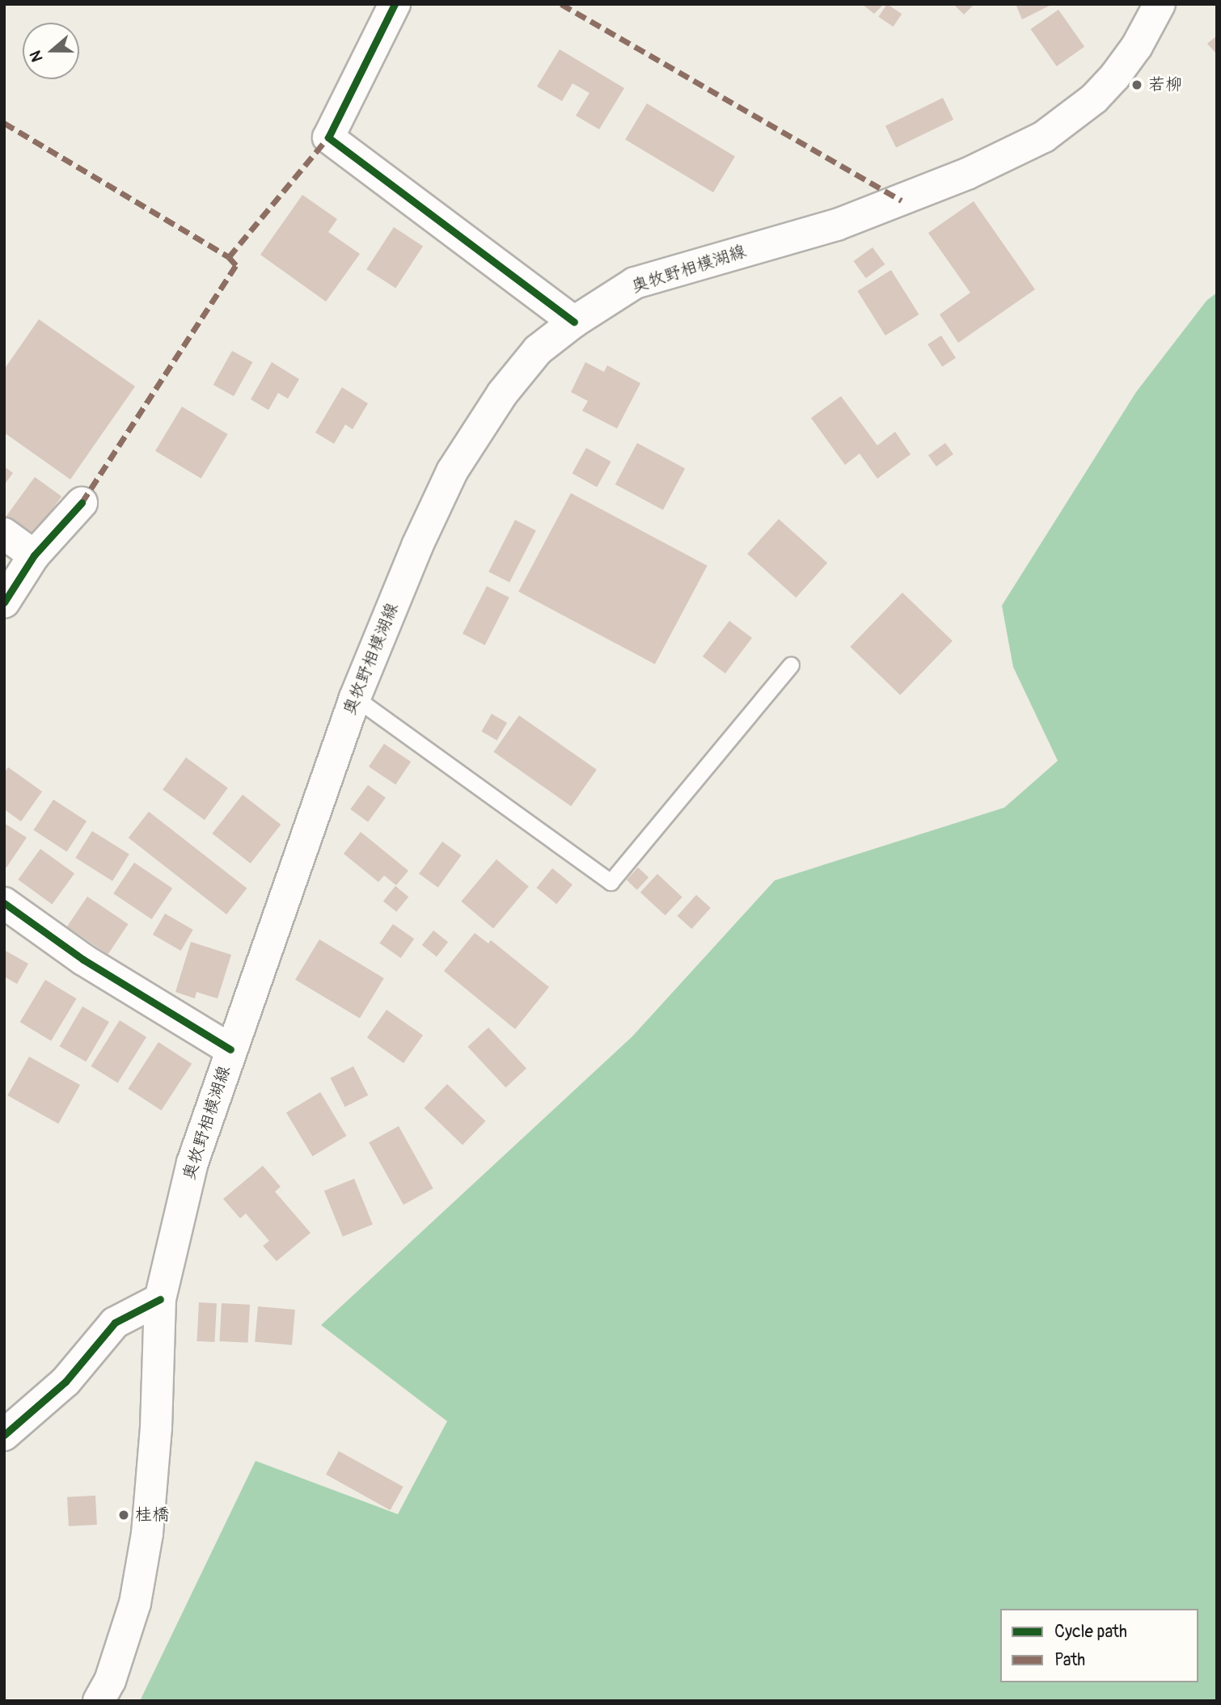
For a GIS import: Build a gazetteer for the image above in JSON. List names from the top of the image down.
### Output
{
  "streets": {
    "main road": ["奥牧野相模湖線"]
  },
  "places": ["若柳", "桂橋"],
  "legend": ["Cycle path", "Path"],
  "north": "left"
}
